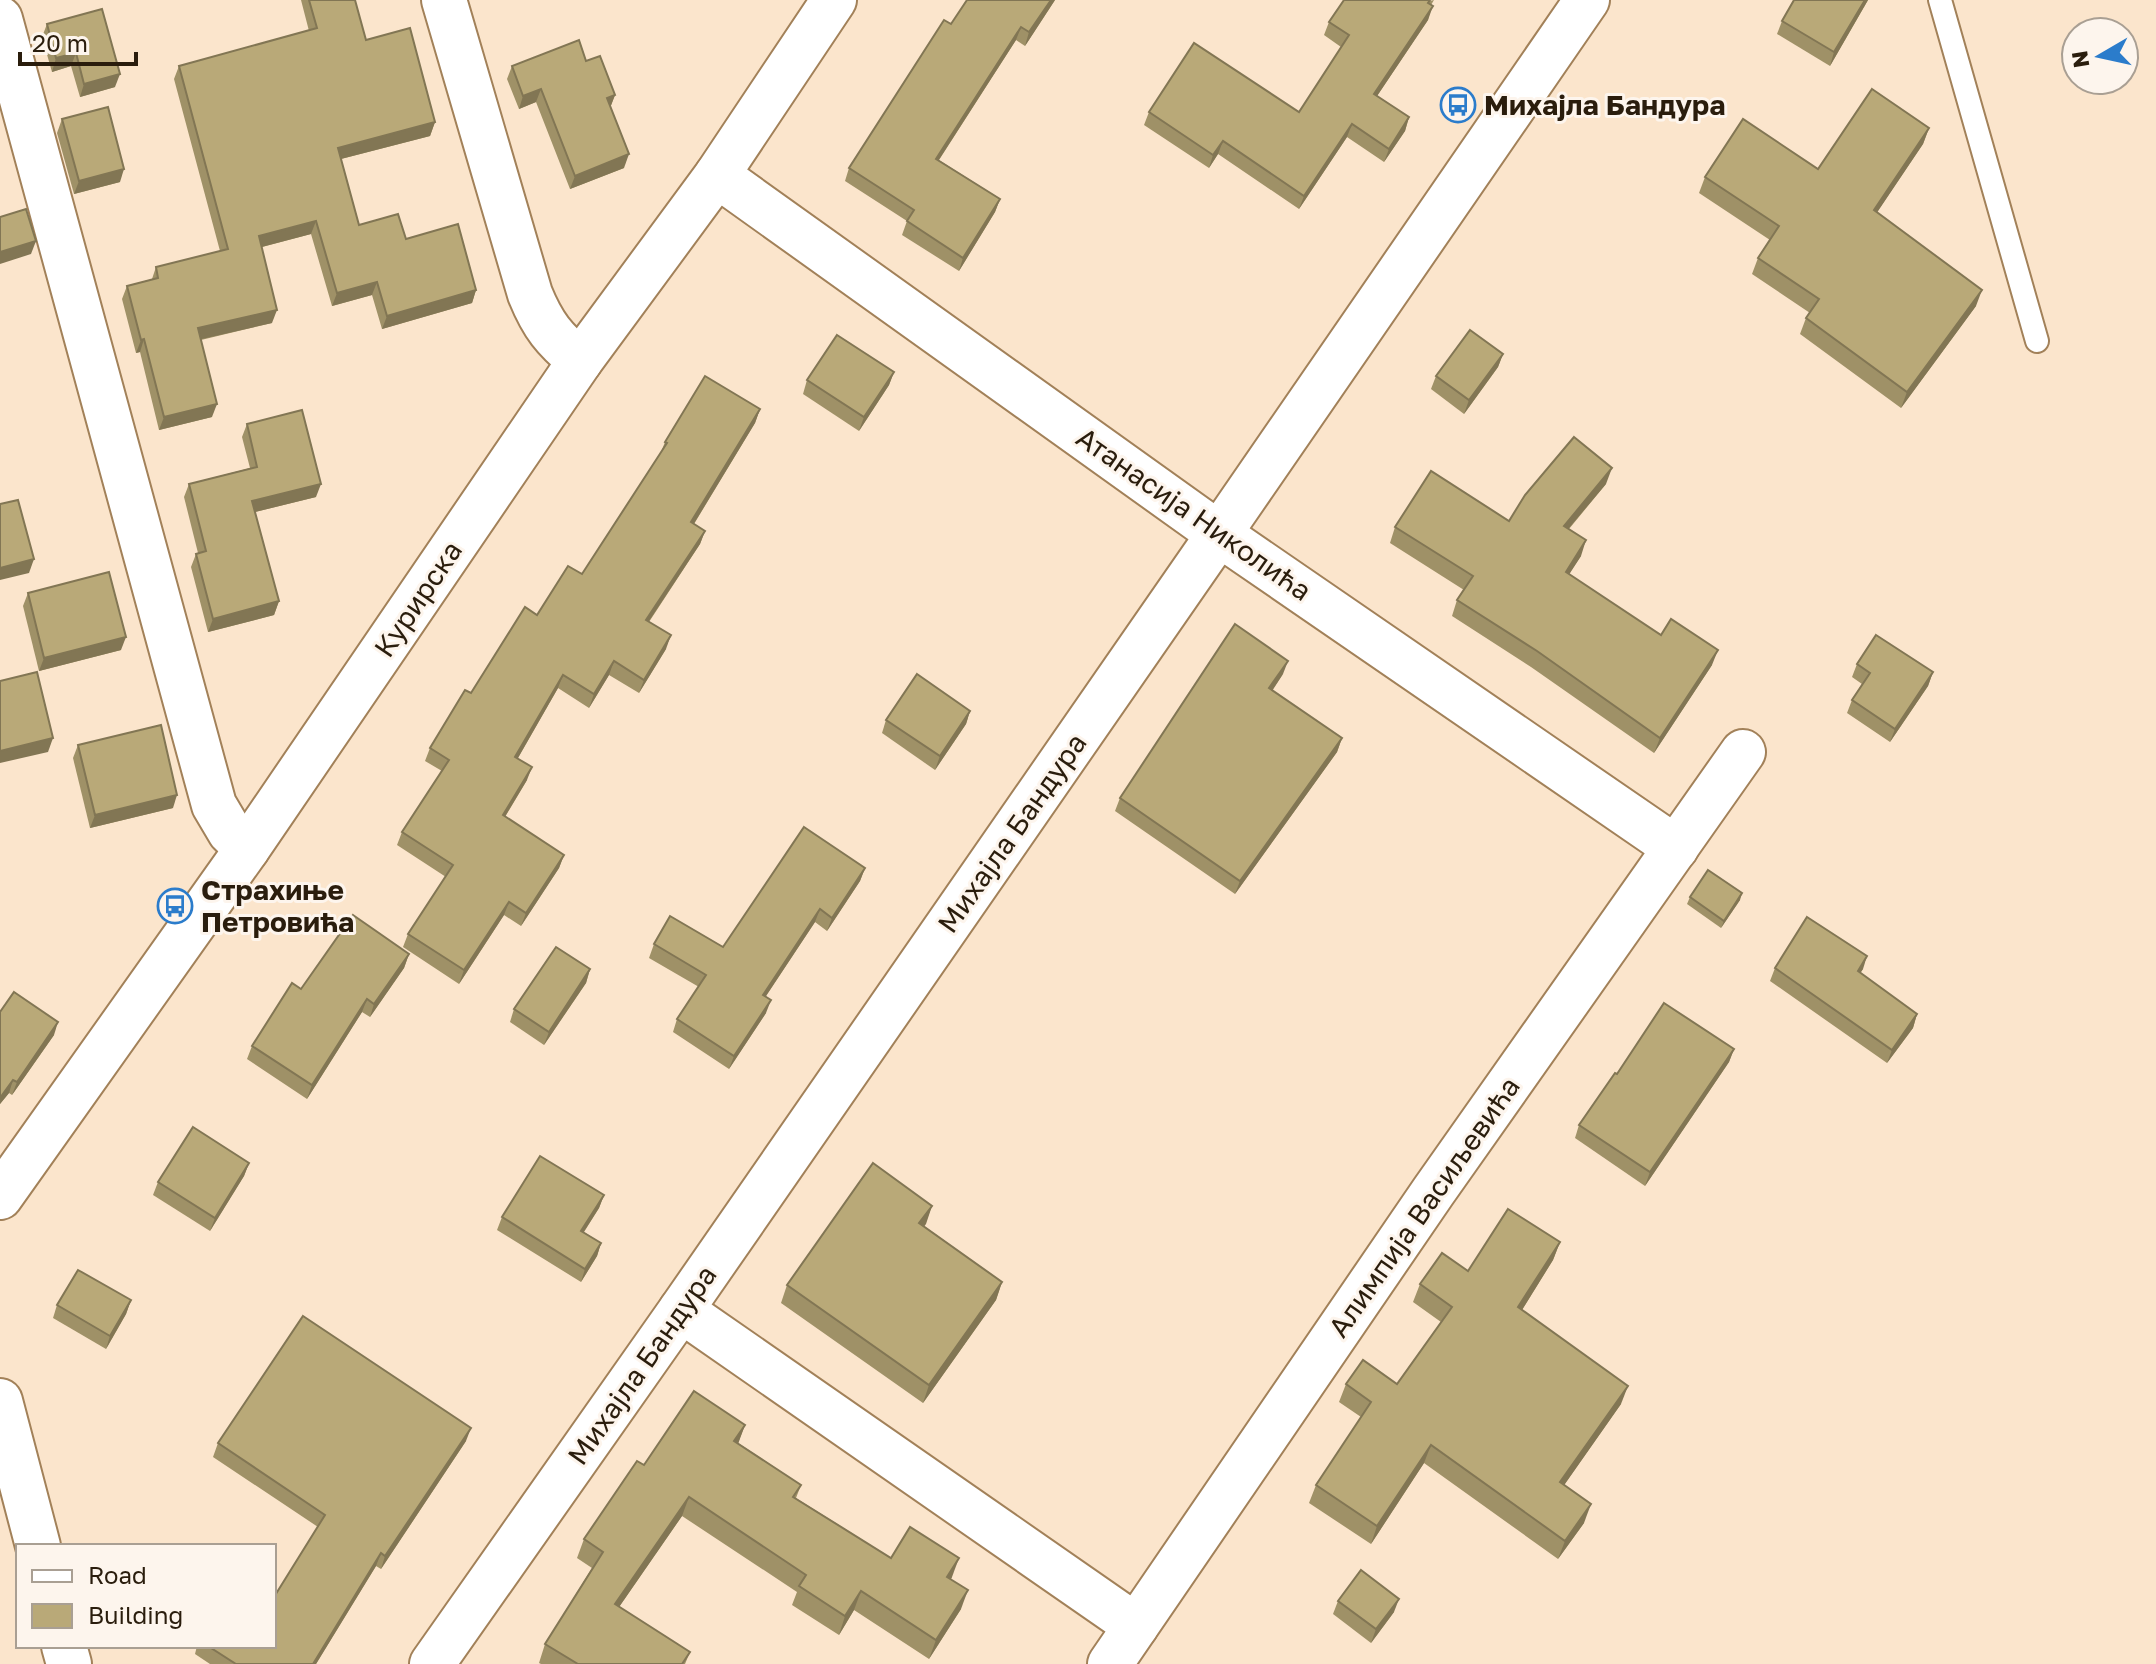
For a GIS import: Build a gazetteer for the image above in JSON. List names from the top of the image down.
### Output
{
  "streets": {
    "street": [
      "Атанасија Николића",
      "Курирска",
      "Михајла Бандура",
      "Алимпија Васиљевића"
    ]
  },
  "crossings": [
    ["Атанасија Николића", "Курирска"],
    ["Атанасија Николића", "Михајла Бандура"],
    ["Атанасија Николића", "Алимпија Васиљевића"]
  ],
  "places": {
    "bus stop": ["Михајла Бандура", "Страхиње Петровића"]
  },
  "legend": ["Road", "Building"],
  "scale_bar": "20 m",
  "north": "left"
}
